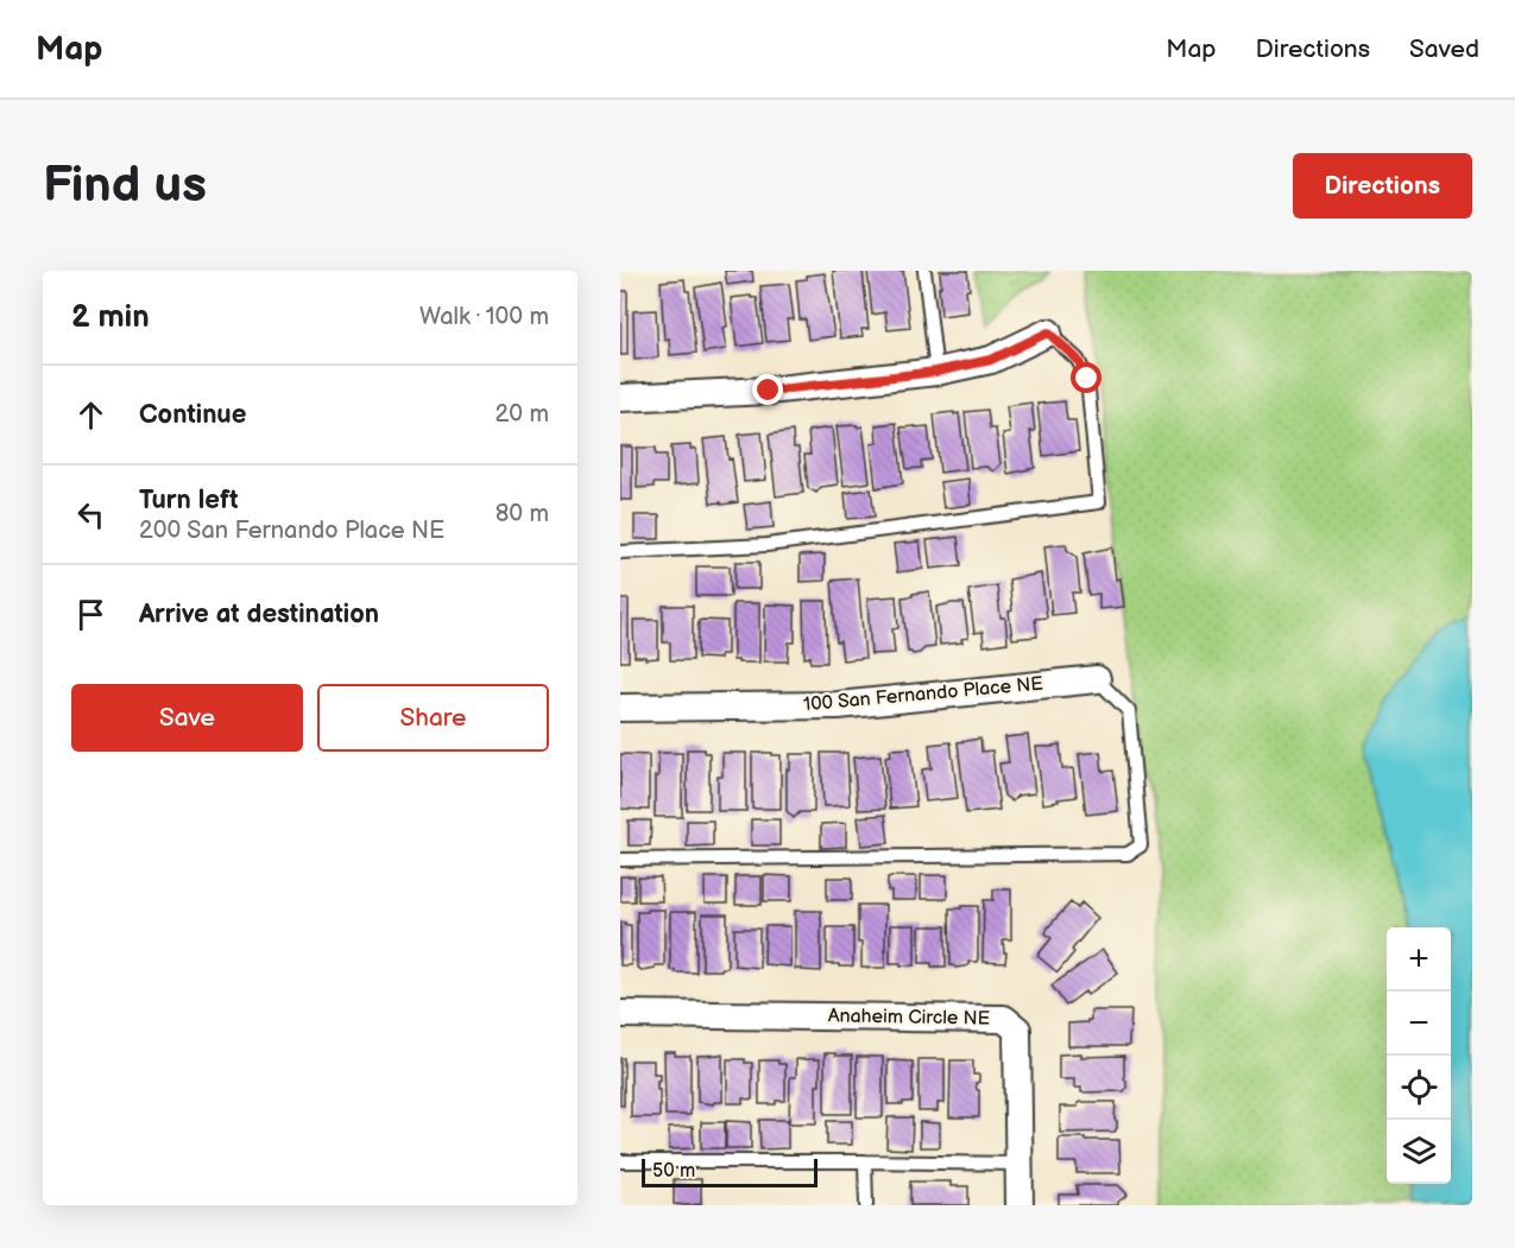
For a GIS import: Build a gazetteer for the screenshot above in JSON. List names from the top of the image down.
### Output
{
  "streets": {
    "street": ["100 San Fernando Place NE", "Anaheim Circle NE"]
  },
  "scale_bar": "50 m",
  "page": {
    "header": "Map",
    "nav": ["Map", "Directions", "Saved"],
    "buttons": [
      "Directions",
      ["Save", "Share"]
    ],
    "title": "Find us",
    "heading": ["2 min", "Walk · 100 m"],
    "list": [
      ["Continue", "20 m"],
      ["Turn left", "200 San Fernando Place NE", "80 m"],
      "Arrive at destination"
    ],
    "map_buttons": ["+", "−"],
    "scale": "50 m"
  }
}
